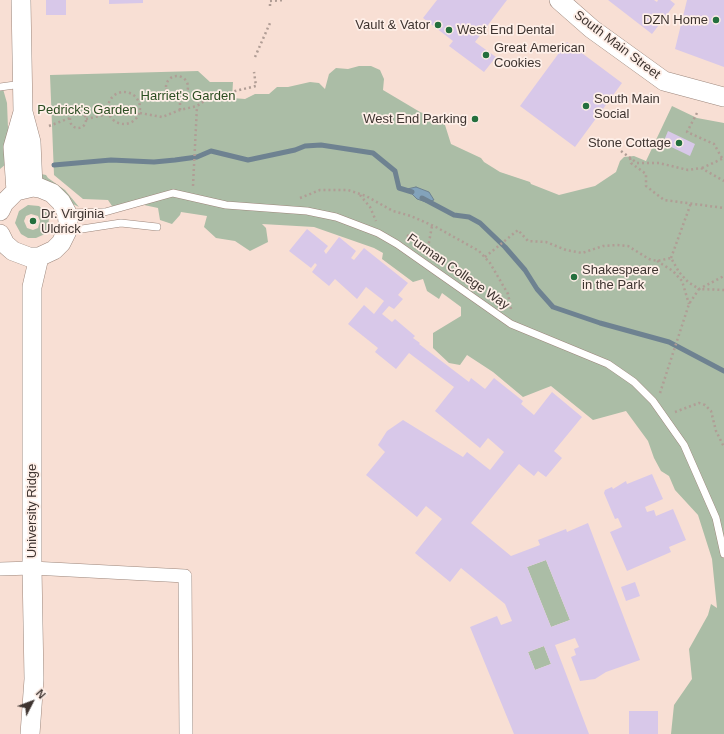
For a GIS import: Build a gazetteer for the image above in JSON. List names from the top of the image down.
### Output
{
  "streets": {
    "street": ["South Main Street", "University Ridge"],
    "lane": ["Furman College Way"]
  },
  "parks": ["Harriet's Garden", "Pedrick's Garden"],
  "places": [
    "DZN Home",
    "Vault & Vator",
    "West End Dental",
    "Great American Cookies",
    "South Main Social",
    "West End Parking",
    "Stone Cottage",
    "Dr. Virginia Uldrick",
    "Shakespeare in the Park"
  ],
  "north": "top right"
}
